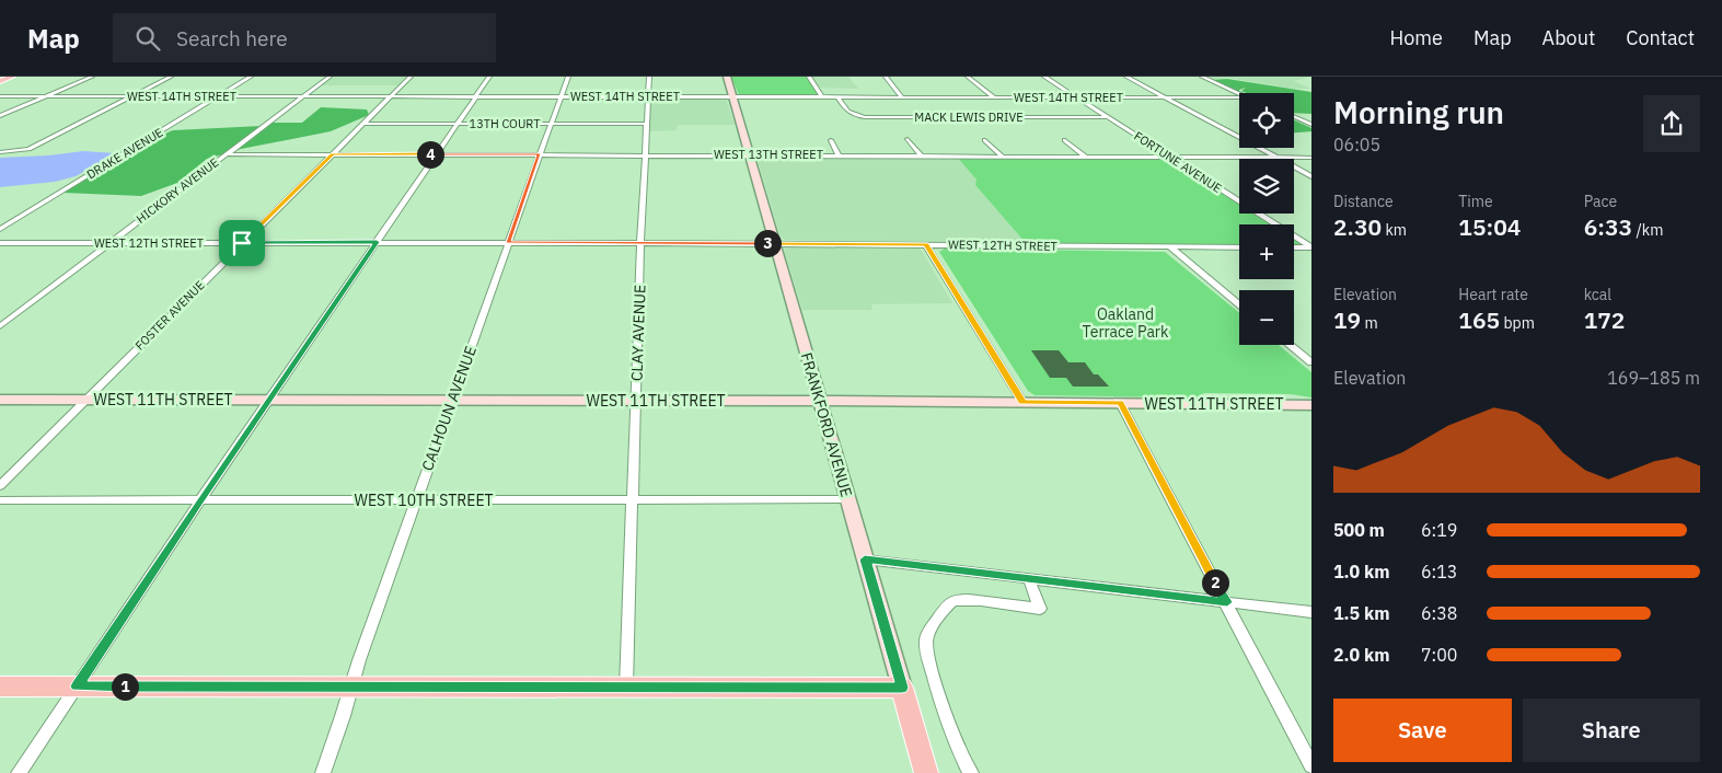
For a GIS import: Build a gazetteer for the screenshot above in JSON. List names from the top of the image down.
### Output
{
  "streets": {
    "main road": ["WEST 11TH STREET", "FRANKFORD AVENUE"],
    "street": [
      "WEST 14TH STREET",
      "MACK LEWIS DRIVE",
      "13TH COURT",
      "DRAKE AVENUE",
      "WEST 13TH STREET",
      "FORTUNE AVENUE",
      "HICKORY AVENUE",
      "WEST 12TH STREET",
      "FOSTER AVENUE",
      "CLAY AVENUE",
      "CALHOUN AVENUE",
      "WEST 10TH STREET"
    ]
  },
  "crossings": [
    ["WEST 14TH STREET", "MACK LEWIS DRIVE"],
    ["WEST 14TH STREET", "DRAKE AVENUE"],
    ["WEST 14TH STREET", "FORTUNE AVENUE"],
    ["WEST 14TH STREET", "HICKORY AVENUE"],
    ["WEST 14TH STREET", "FOSTER AVENUE"],
    ["WEST 14TH STREET", "CLAY AVENUE"],
    ["WEST 14TH STREET", "CALHOUN AVENUE"],
    ["WEST 14TH STREET", "FRANKFORD AVENUE"],
    ["MACK LEWIS DRIVE", "FORTUNE AVENUE"],
    ["13TH COURT", "FOSTER AVENUE"],
    ["13TH COURT", "CLAY AVENUE"],
    ["13TH COURT", "CALHOUN AVENUE"],
    ["WEST 13TH STREET", "FORTUNE AVENUE"],
    ["WEST 13TH STREET", "HICKORY AVENUE"],
    ["WEST 13TH STREET", "FOSTER AVENUE"],
    ["WEST 13TH STREET", "CLAY AVENUE"],
    ["WEST 13TH STREET", "CALHOUN AVENUE"],
    ["WEST 13TH STREET", "FRANKFORD AVENUE"],
    ["HICKORY AVENUE", "WEST 12TH STREET"],
    ["WEST 12TH STREET", "FOSTER AVENUE"],
    ["WEST 12TH STREET", "CLAY AVENUE"],
    ["WEST 12TH STREET", "CALHOUN AVENUE"],
    ["WEST 12TH STREET", "FRANKFORD AVENUE"],
    ["FOSTER AVENUE", "WEST 11TH STREET"],
    ["CLAY AVENUE", "WEST 11TH STREET"],
    ["CLAY AVENUE", "WEST 10TH STREET"],
    ["WEST 11TH STREET", "CALHOUN AVENUE"],
    ["WEST 11TH STREET", "FRANKFORD AVENUE"],
    ["CALHOUN AVENUE", "WEST 10TH STREET"],
    ["FRANKFORD AVENUE", "WEST 10TH STREET"]
  ],
  "parks": ["Oakland Terrace Park"],
  "page": {
    "header": "Map",
    "search": "Search here",
    "nav": [
      "Home",
      "Map",
      "About",
      "Contact"
    ],
    "heading": ["Morning run", "06:05"],
    "map_buttons": ["+", "−"],
    "pins": [
      "4",
      "3",
      "2",
      "1"
    ],
    "stats": [
      ["Distance", "2.30 km"],
      ["Time", "15:04"],
      ["Pace", "6:33 /km"],
      ["Elevation", "19 m"],
      ["Heart rate", "165 bpm"],
      ["kcal", "172"]
    ],
    "chart": ["Elevation", "169–185 m"],
    "list": [
      {
        "name": "500 m",
        "note": "6:19"
      },
      {
        "name": "1.0 km",
        "note": "6:13"
      },
      {
        "name": "1.5 km",
        "note": "6:38"
      },
      {
        "name": "2.0 km",
        "note": "7:00"
      }
    ],
    "buttons": ["Save", "Share"]
  }
}
